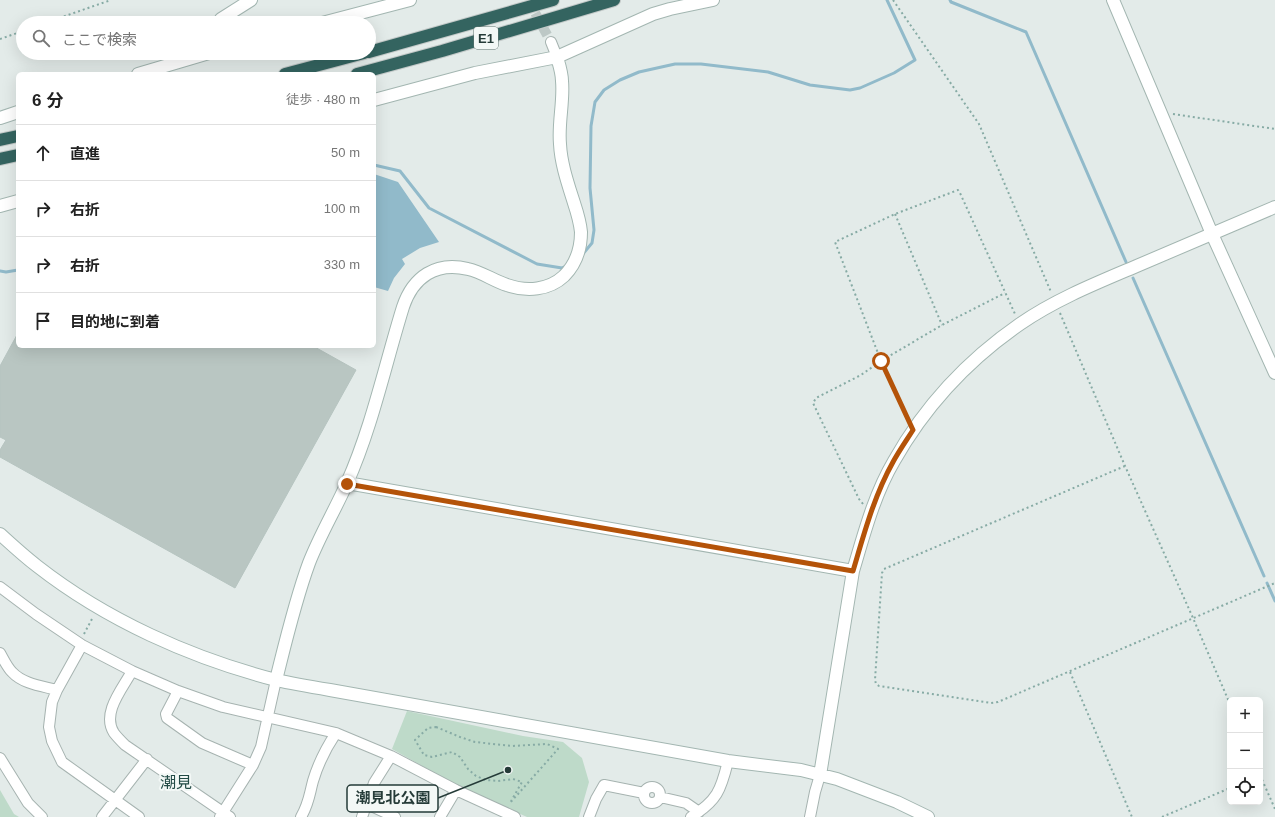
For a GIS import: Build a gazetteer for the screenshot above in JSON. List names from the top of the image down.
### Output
{
  "streets": {
    "highway": ["E1"]
  },
  "districts": ["潮見"],
  "places": ["潮見北公園"],
  "page": {
    "search": "ここで検索",
    "heading": ["6 分", "徒歩 · 480 m"],
    "list": [
      ["直進", "50 m"],
      ["右折", "100 m"],
      ["右折", "330 m"],
      "目的地に到着"
    ],
    "map_buttons": ["+", "−"]
  }
}
